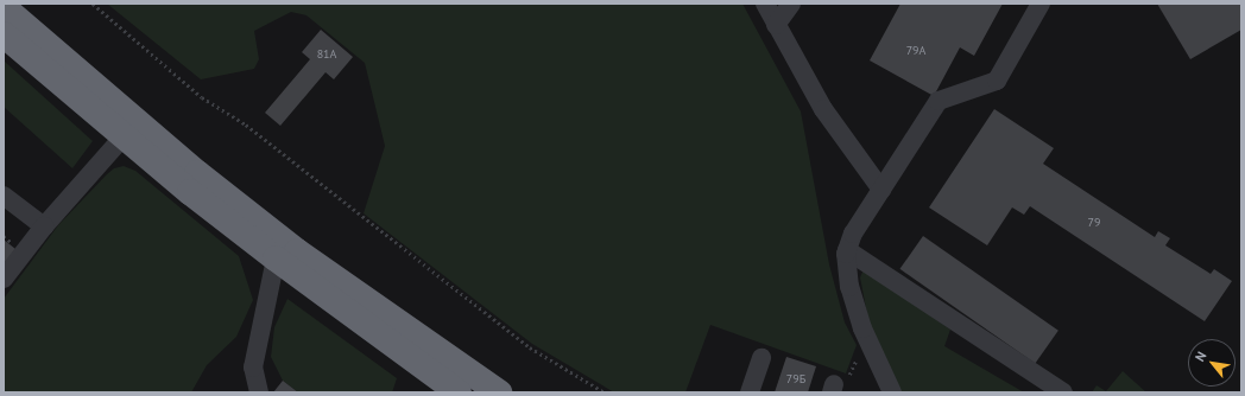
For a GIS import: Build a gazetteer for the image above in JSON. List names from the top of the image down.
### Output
{
  "house_numbers": [
    "79А",
    "81А",
    "79",
    "79Б"
  ],
  "north": "top left"
}
